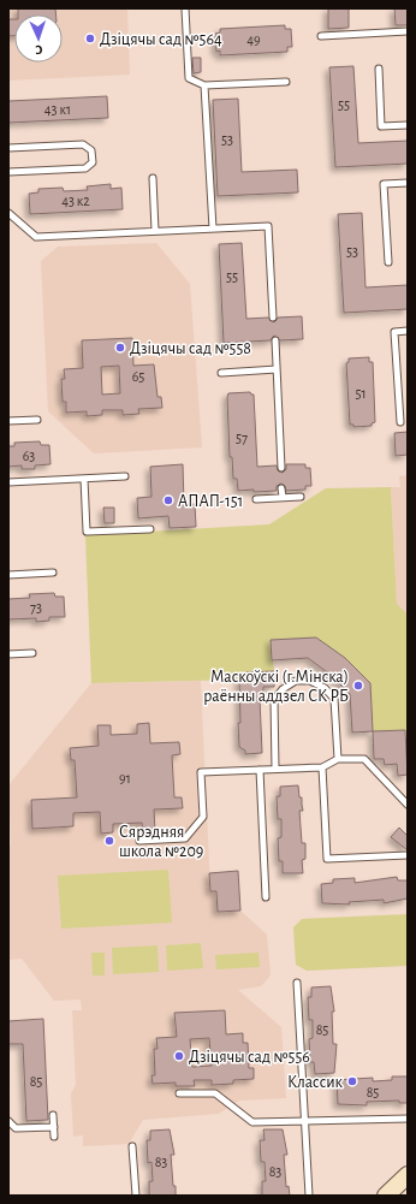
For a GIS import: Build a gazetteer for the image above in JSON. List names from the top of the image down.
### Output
{
  "places": [
    "Дзіцячы сад №564",
    "Дзіцячы сад №558",
    "АПАП-151",
    "Маскоўскі (г.Мінска) раённы аддзел СК РБ",
    "Сярэдняя школа №209",
    "Дзіцячы сад №556",
    "Классик"
  ],
  "house_numbers": [
    "49",
    "55",
    "43 к1",
    "53",
    "43 к2",
    "53",
    "55",
    "65",
    "51",
    "57",
    "63",
    "73",
    "91",
    "85",
    "85",
    "85",
    "83",
    "83"
  ],
  "north": "bottom"
}
